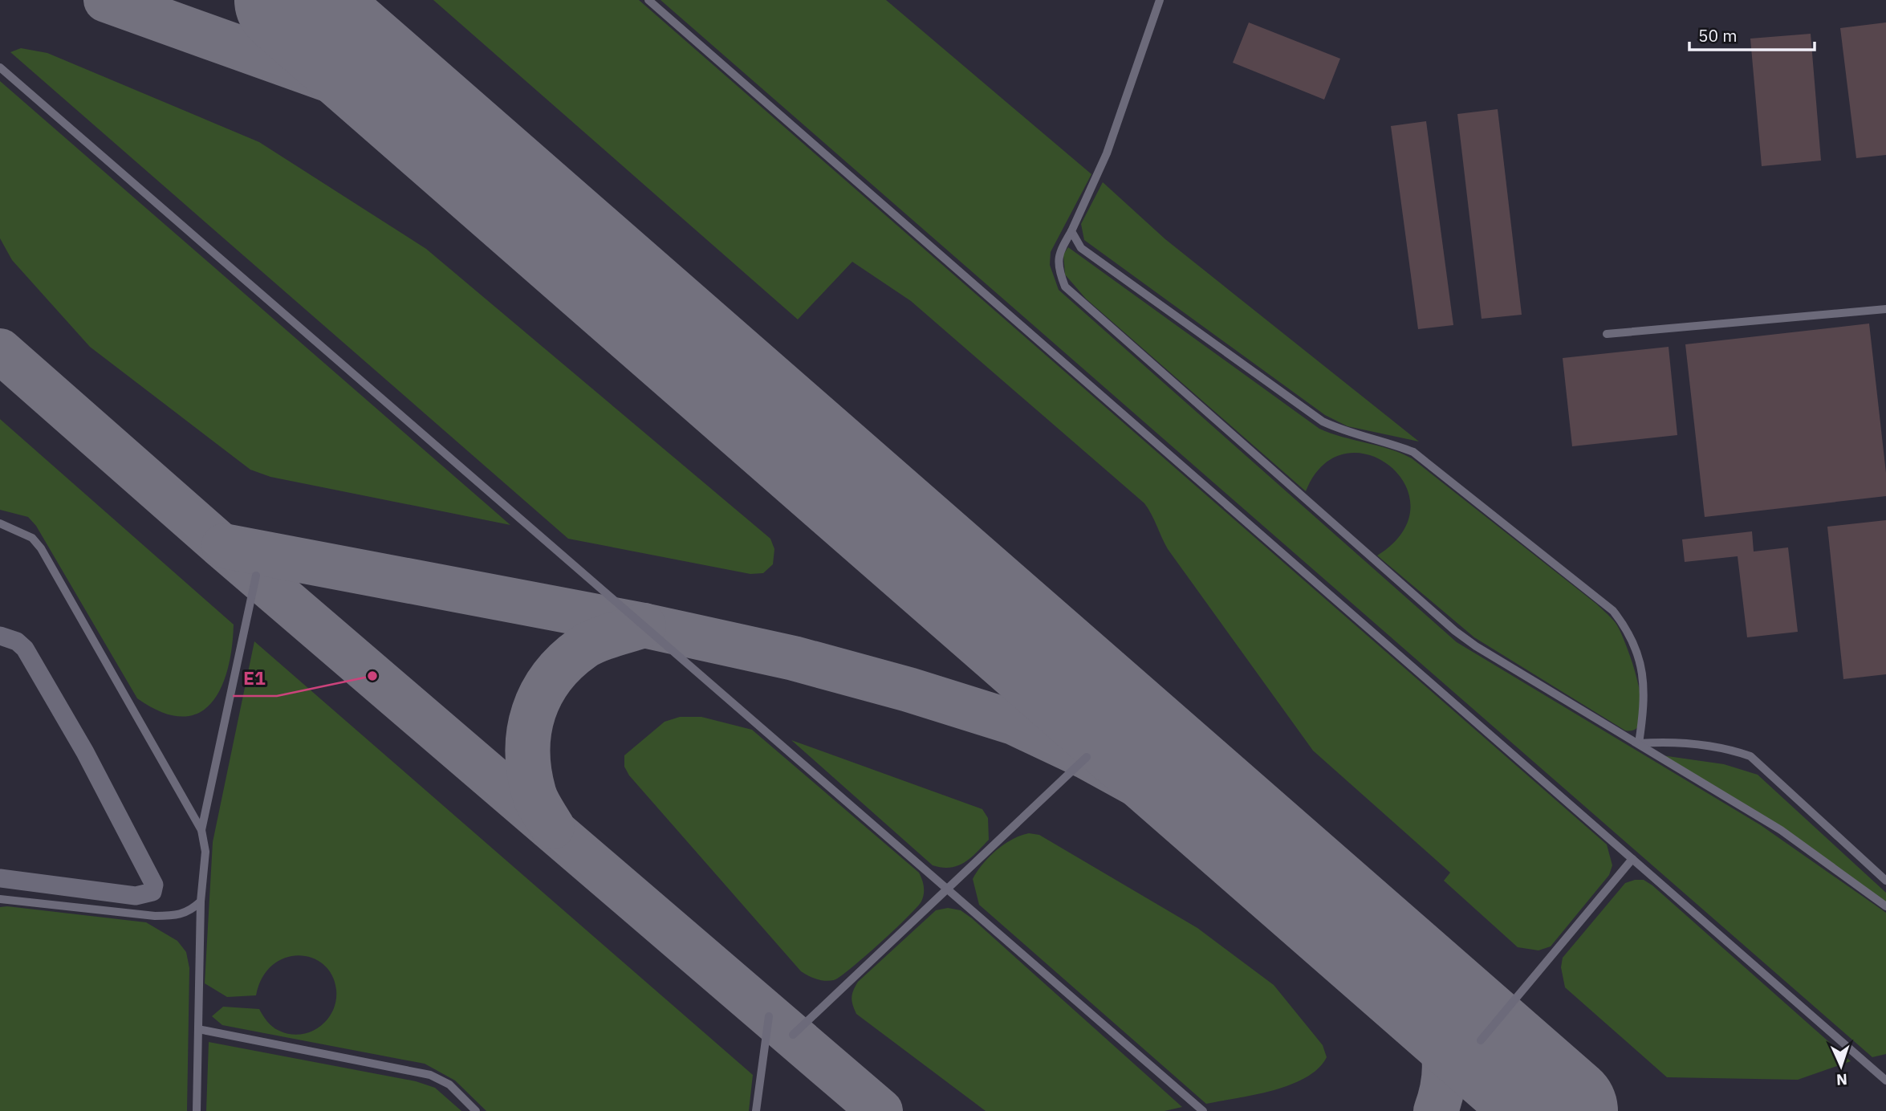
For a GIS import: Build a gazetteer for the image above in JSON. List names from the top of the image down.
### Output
{
  "places": ["E1"],
  "scale_bar": "50 m",
  "north": "bottom"
}
